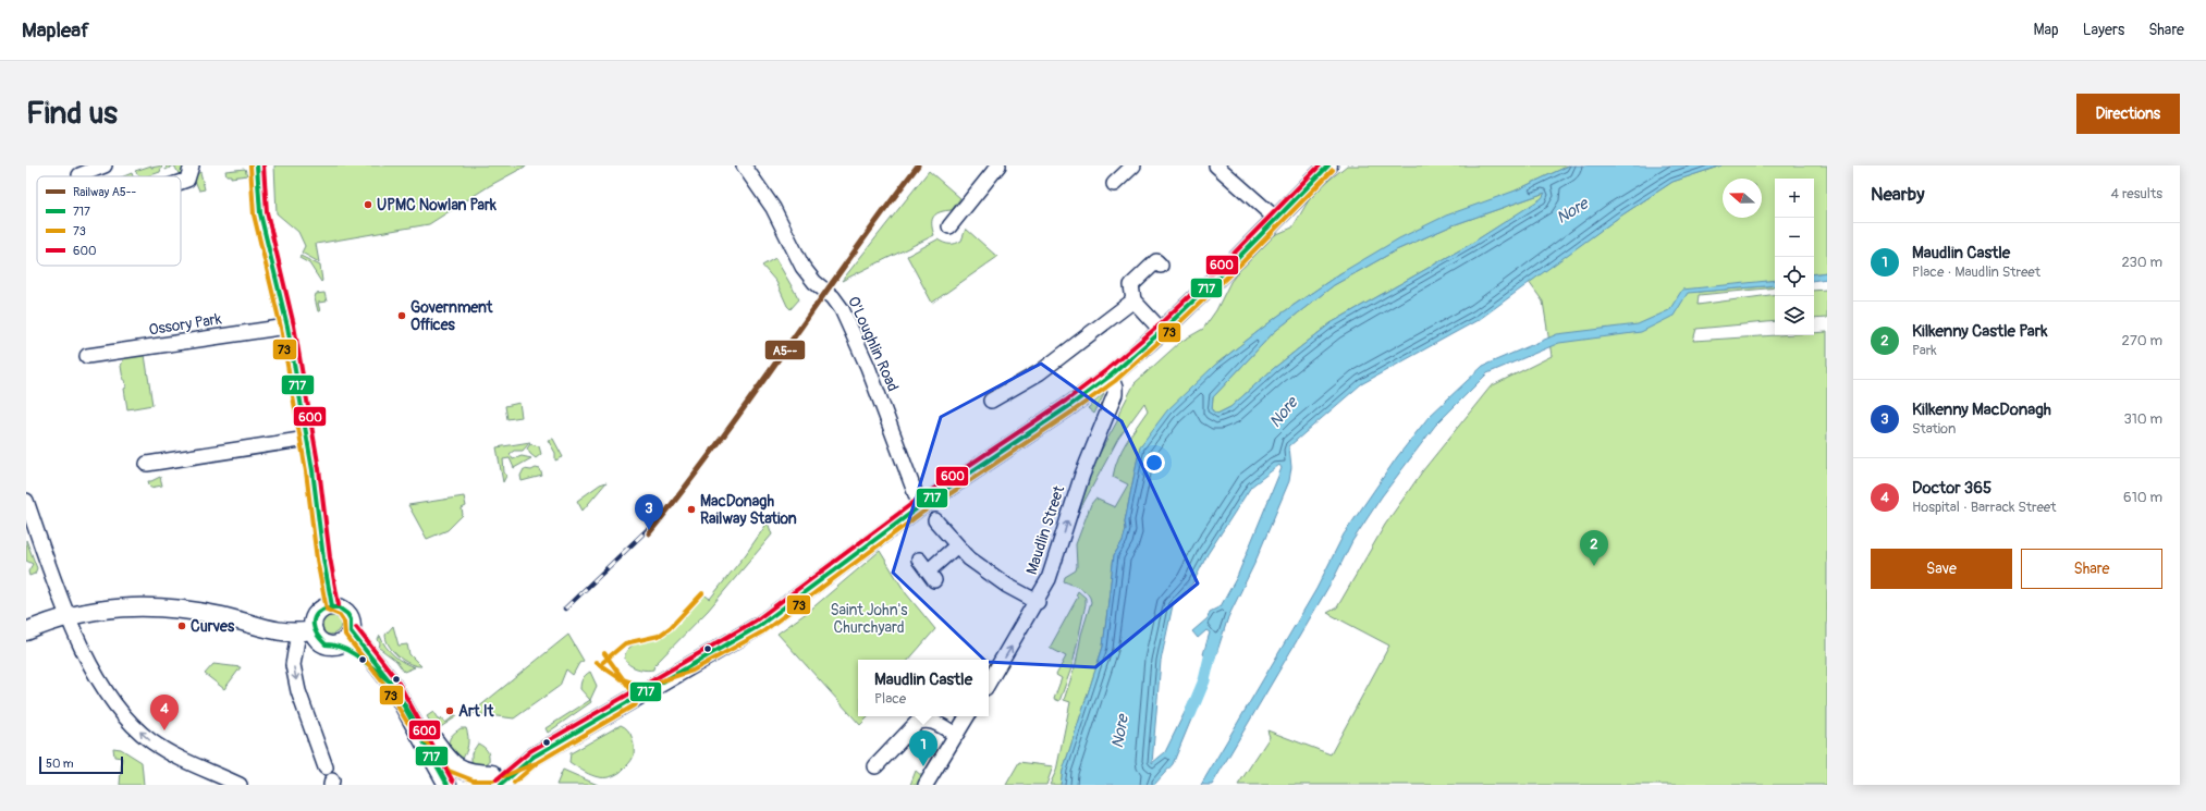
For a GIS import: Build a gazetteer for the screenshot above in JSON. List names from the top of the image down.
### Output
{
  "streets": {
    "street": ["Ossory Park", "O'Loughlin Road", "Maudlin Street"]
  },
  "one_way": ["Maudlin Street"],
  "water": ["Nore"],
  "parks": ["Saint John's Churchyard"],
  "places": [
    "UPMC Nowlan Park",
    "Government Offices",
    "MacDonagh Railway Station",
    "Curves",
    "Art It"
  ],
  "lines": [
    "rail line A5--",
    "transit line 717",
    "transit line 73",
    "transit line 600"
  ],
  "legend": [
    "Railway A5--",
    "717",
    "73",
    "600"
  ],
  "scale_bar": "50 m",
  "north": "left",
  "page": {
    "header": "Mapleaf",
    "nav": ["Map", "Layers", "Share"],
    "buttons": [
      "Directions",
      ["Save", "Share"]
    ],
    "title": "Find us",
    "heading": ["Nearby", "4 results"],
    "map_buttons": ["+", "−"],
    "list": [
      {
        "mark": "1",
        "name": "Maudlin Castle",
        "note": "Place · Maudlin Street",
        "value": "230 m"
      },
      {
        "mark": "2",
        "name": "Kilkenny Castle Park",
        "note": "Park",
        "value": "270 m"
      },
      {
        "mark": "3",
        "name": "Kilkenny MacDonagh",
        "note": "Station",
        "value": "310 m"
      },
      {
        "mark": "4",
        "name": "Doctor 365",
        "note": "Hospital · Barrack Street",
        "value": "610 m"
      }
    ],
    "pins": [
      "3",
      "2",
      "4",
      "1"
    ],
    "popup": ["Maudlin Castle", "Place"],
    "scale": "50 m"
  }
}
